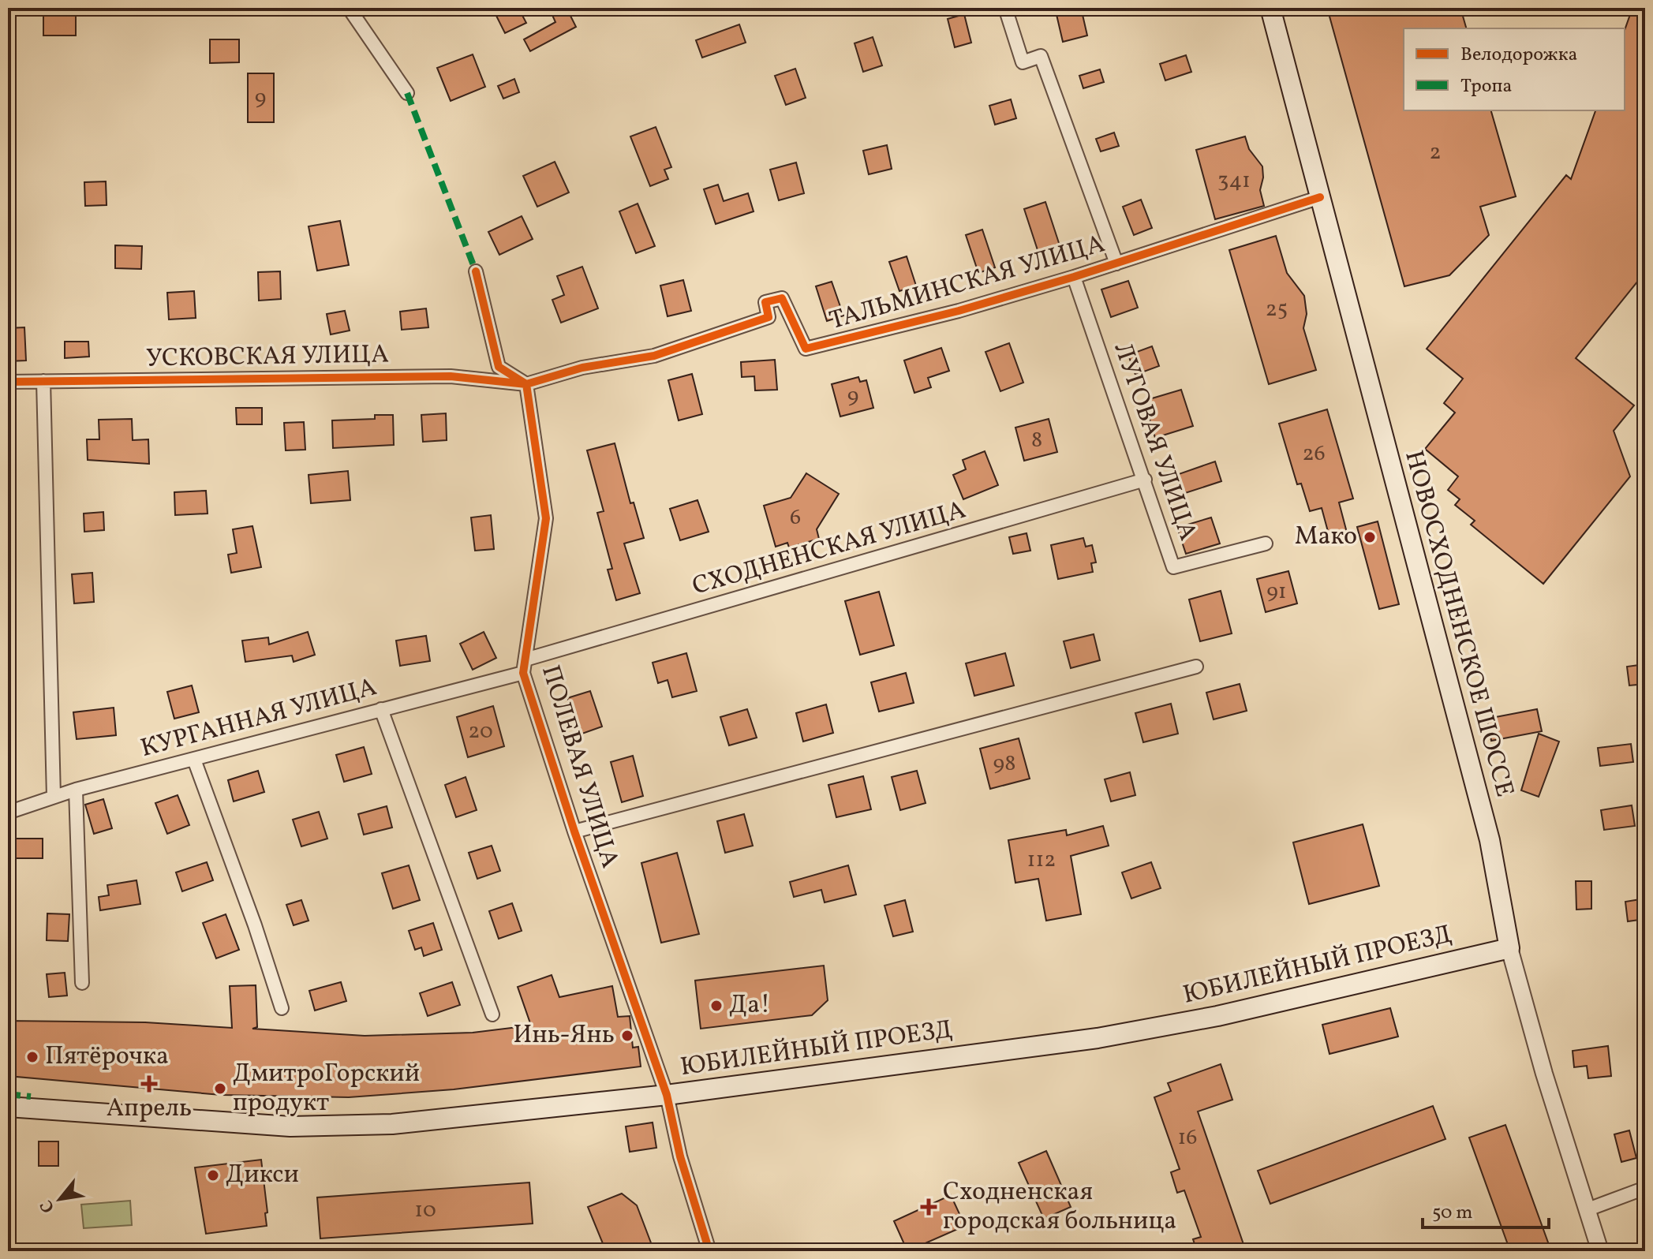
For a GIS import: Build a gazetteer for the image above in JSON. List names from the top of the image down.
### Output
{
  "streets": {
    "main road": ["НОВОСХОДНЕНСКОЕ ШОССЕ", "ЮБИЛЕЙНЫЙ ПРОЕЗД"],
    "street": [
      "ТАЛЬМИНСКАЯ УЛИЦА",
      "УСКОВСКАЯ УЛИЦА",
      "ЛУГОВАЯ УЛИЦА",
      "СХОДНЕНСКАЯ УЛИЦА",
      "КУРГАННАЯ УЛИЦА",
      "ПОЛЕВАЯ УЛИЦА"
    ]
  },
  "crossings": [
    ["ТАЛЬМИНСКАЯ УЛИЦА", "УСКОВСКАЯ УЛИЦА"],
    ["ТАЛЬМИНСКАЯ УЛИЦА", "ЛУГОВАЯ УЛИЦА"],
    ["ТАЛЬМИНСКАЯ УЛИЦА", "НОВОСХОДНЕНСКОЕ ШОССЕ"],
    ["ТАЛЬМИНСКАЯ УЛИЦА", "ПОЛЕВАЯ УЛИЦА"],
    ["УСКОВСКАЯ УЛИЦА", "ПОЛЕВАЯ УЛИЦА"],
    ["ЛУГОВАЯ УЛИЦА", "СХОДНЕНСКАЯ УЛИЦА"],
    ["СХОДНЕНСКАЯ УЛИЦА", "КУРГАННАЯ УЛИЦА"],
    ["СХОДНЕНСКАЯ УЛИЦА", "ПОЛЕВАЯ УЛИЦА"],
    ["НОВОСХОДНЕНСКОЕ ШОССЕ", "ЮБИЛЕЙНЫЙ ПРОЕЗД"],
    ["КУРГАННАЯ УЛИЦА", "ПОЛЕВАЯ УЛИЦА"],
    ["ПОЛЕВАЯ УЛИЦА", "ЮБИЛЕЙНЫЙ ПРОЕЗД"]
  ],
  "places": {
    "other": [
      "Мако",
      "Да!",
      "Инь-Янь",
      "Пятёрочка",
      "ДмитроГорский продукт",
      "Дикси"
    ],
    "health": ["Апрель", "Сходненская городская больница"]
  },
  "house_numbers": [
    "9",
    "2",
    "341",
    "25",
    "9",
    "8",
    "26",
    "6",
    "91",
    "20",
    "98",
    "112",
    "16",
    "10"
  ],
  "legend": ["Велодорожка", "Тропа"],
  "scale_bar": "50 m",
  "north": "bottom left"
}
